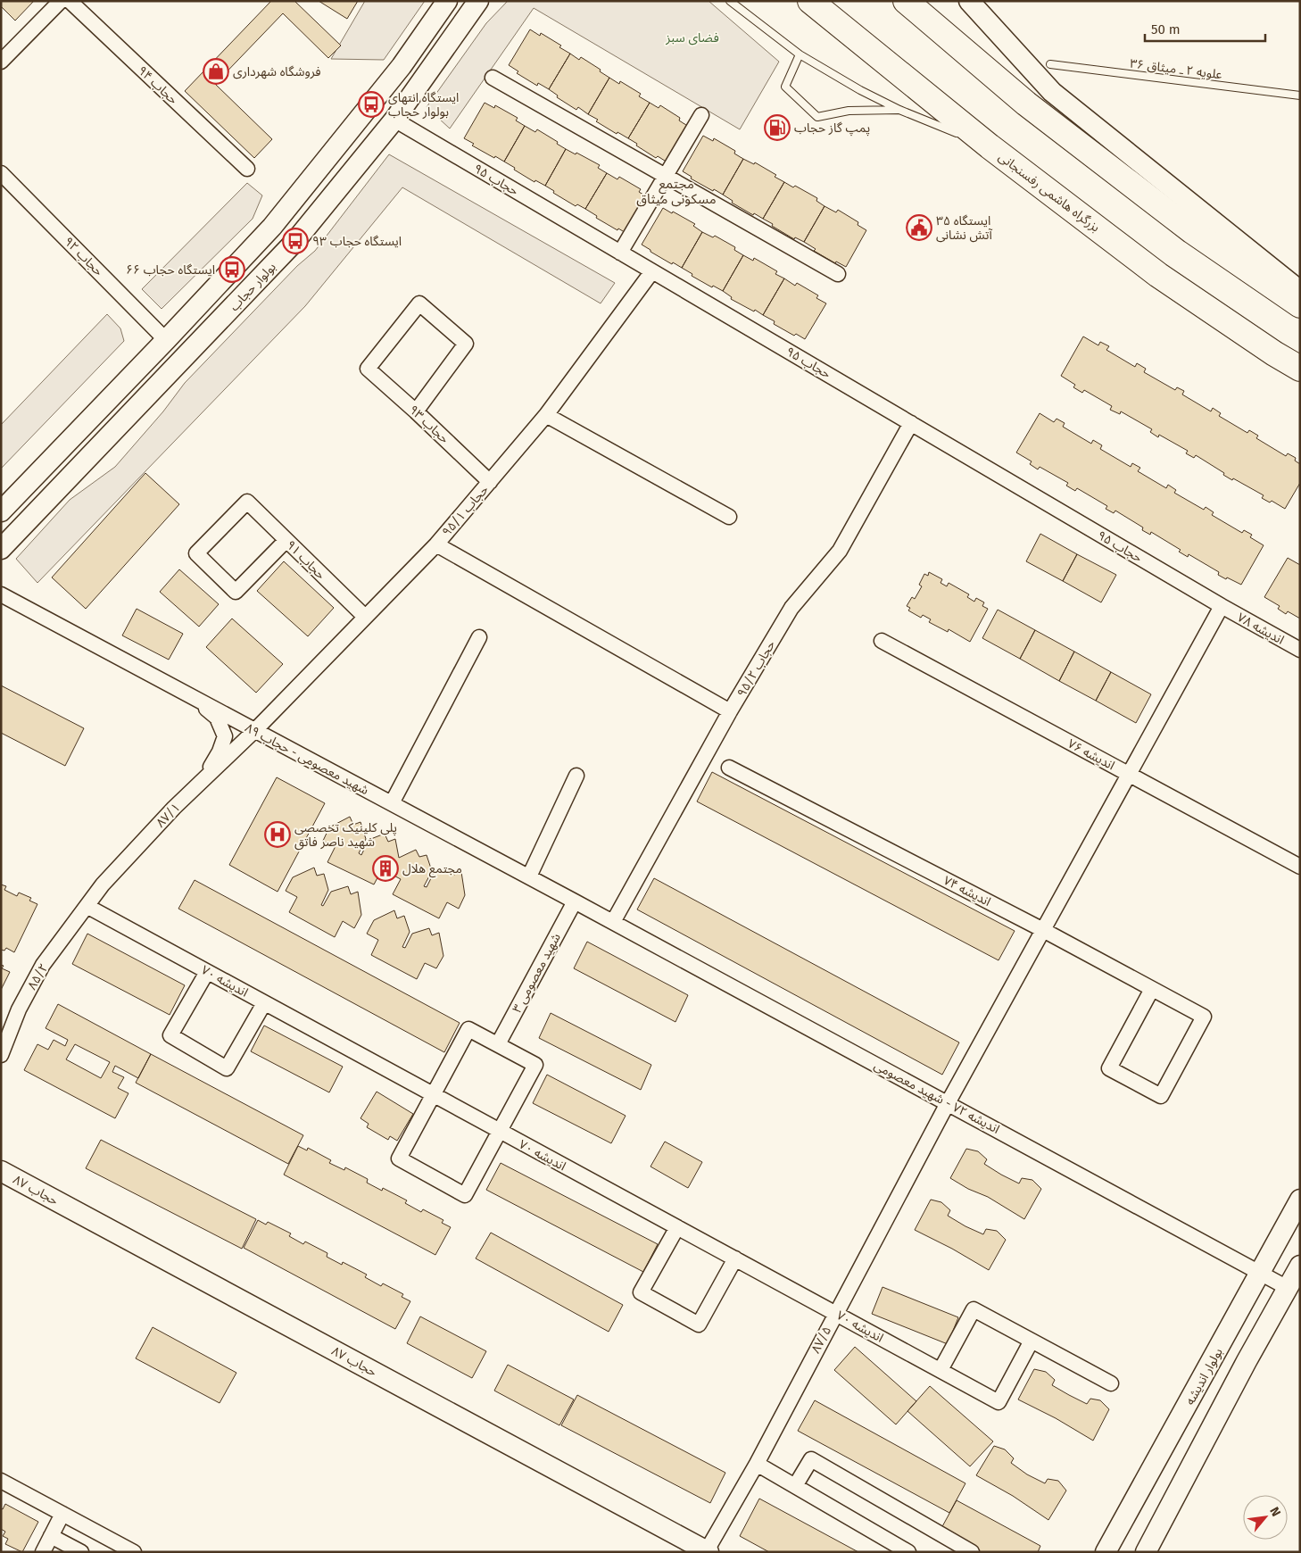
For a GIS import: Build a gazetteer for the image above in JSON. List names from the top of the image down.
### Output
{
  "streets": {
    "highway": ["بزرگراه هاشمی رفسنجانی"],
    "main road": ["بولوار حجاب", "حجاب ۸۷", "بولوار اندیشه"],
    "street": [
      "حجاب ۹۴",
      "حجاب ۹۵",
      "حجاب ۹۲",
      "حجاب ۹۳",
      "حجاب ۹۵/۱",
      "حجاب ۹۱",
      "اندیشه ۷۸",
      "حجاب ۹۵/۲",
      "اندیشه ۷۶",
      "شهید معصومی - حجاب ۸۹",
      "۸۷/۱",
      "اندیشه ۷۴",
      "شهید معصومی ۳",
      "۸۵/۲",
      "اندیشه ۷۰",
      "اندیشه ۷۲ - شهید معصومی",
      "۸۷/۵"
    ],
    "lane": ["علویه ۲ ـ میثاق ۳۶"]
  },
  "crossings": [
    ["حجاب ۹۵", "بولوار حجاب"],
    ["حجاب ۹۵", "حجاب ۹۵/۱"],
    ["حجاب ۹۵", "اندیشه ۷۸"],
    ["حجاب ۹۵", "حجاب ۹۵/۲"],
    ["حجاب ۹۵", "۸۷/۵"],
    ["حجاب ۹۳", "حجاب ۹۵/۱"],
    ["حجاب ۹۵/۱", "حجاب ۹۱"],
    ["حجاب ۹۵/۱", "شهید معصومی - حجاب ۸۹"],
    ["حجاب ۹۵/۱", "۸۷/۱"],
    ["اندیشه ۷۸", "۸۷/۵"],
    ["حجاب ۹۵/۲", "شهید معصومی - حجاب ۸۹"],
    ["حجاب ۹۵/۲", "اندیشه ۷۲ - شهید معصومی"],
    ["اندیشه ۷۶", "۸۷/۵"],
    ["شهید معصومی - حجاب ۸۹", "۸۷/۱"],
    ["شهید معصومی - حجاب ۸۹", "شهید معصومی ۳"],
    ["شهید معصومی - حجاب ۸۹", "اندیشه ۷۲ - شهید معصومی"],
    ["۸۷/۱", "۸۵/۲"],
    ["۸۷/۱", "اندیشه ۷۰"],
    ["اندیشه ۷۴", "۸۷/۵"],
    ["۸۵/۲", "اندیشه ۷۰"],
    ["اندیشه ۷۰", "۸۷/۵"],
    ["اندیشه ۷۲ - شهید معصومی", "۸۷/۵"],
    ["اندیشه ۷۲ - شهید معصومی", "بولوار اندیشه"],
    ["حجاب ۸۷", "۸۷/۵"]
  ],
  "districts": ["مجتمع مسکونی میثاق"],
  "parks": ["فضای سبز"],
  "places": {
    "shop": ["فروشگاه شهرداری"],
    "bus stop": ["ایستگاه انتهای بولوار حجاب", "ایستگاه حجاب ۹۳", "ایستگاه حجاب ۶۶"],
    "fuel station": ["پمپ گاز حجاب"],
    "public building": ["ایستگاه ۳۵ آتش نشانی"],
    "hospital": ["پلی کلینیک تخصصی شهید ناصر فاتق"],
    "building": ["مجتمع هلال"]
  },
  "scale_bar": "50 m",
  "north": "top right"
}
